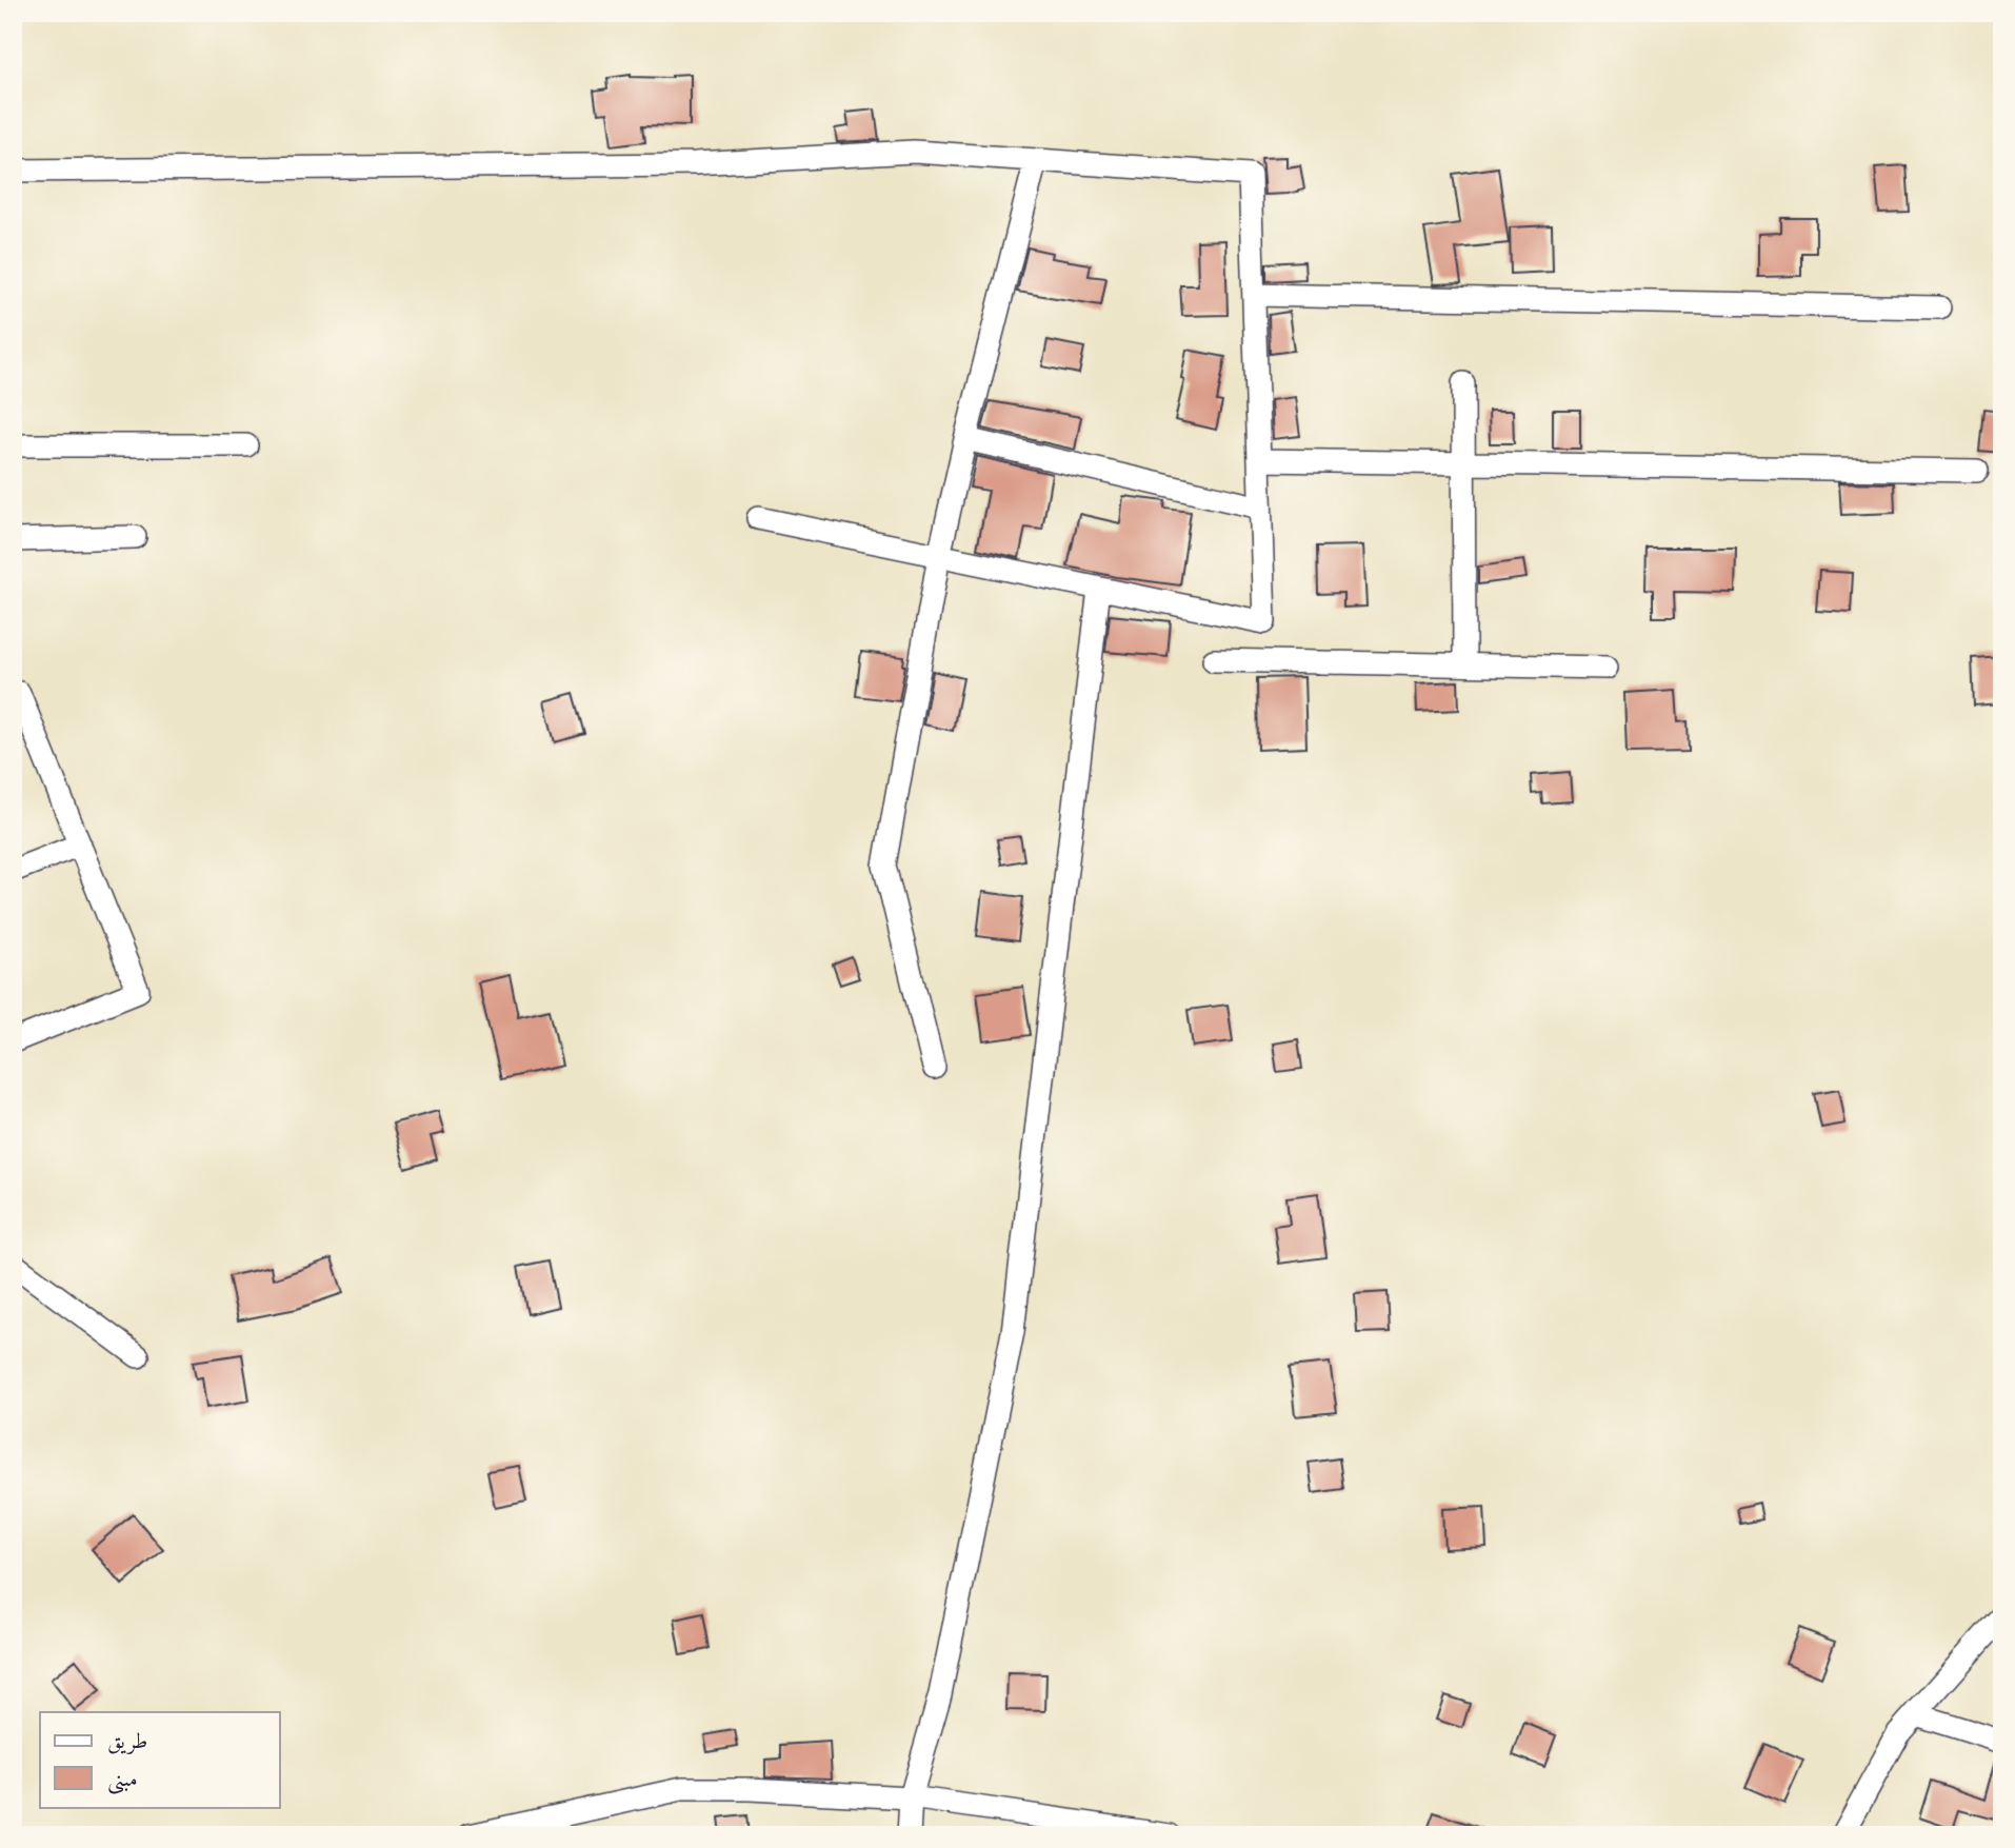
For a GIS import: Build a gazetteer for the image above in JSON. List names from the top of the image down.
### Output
{
  "legend": ["طريق", "مبنى"]
}
